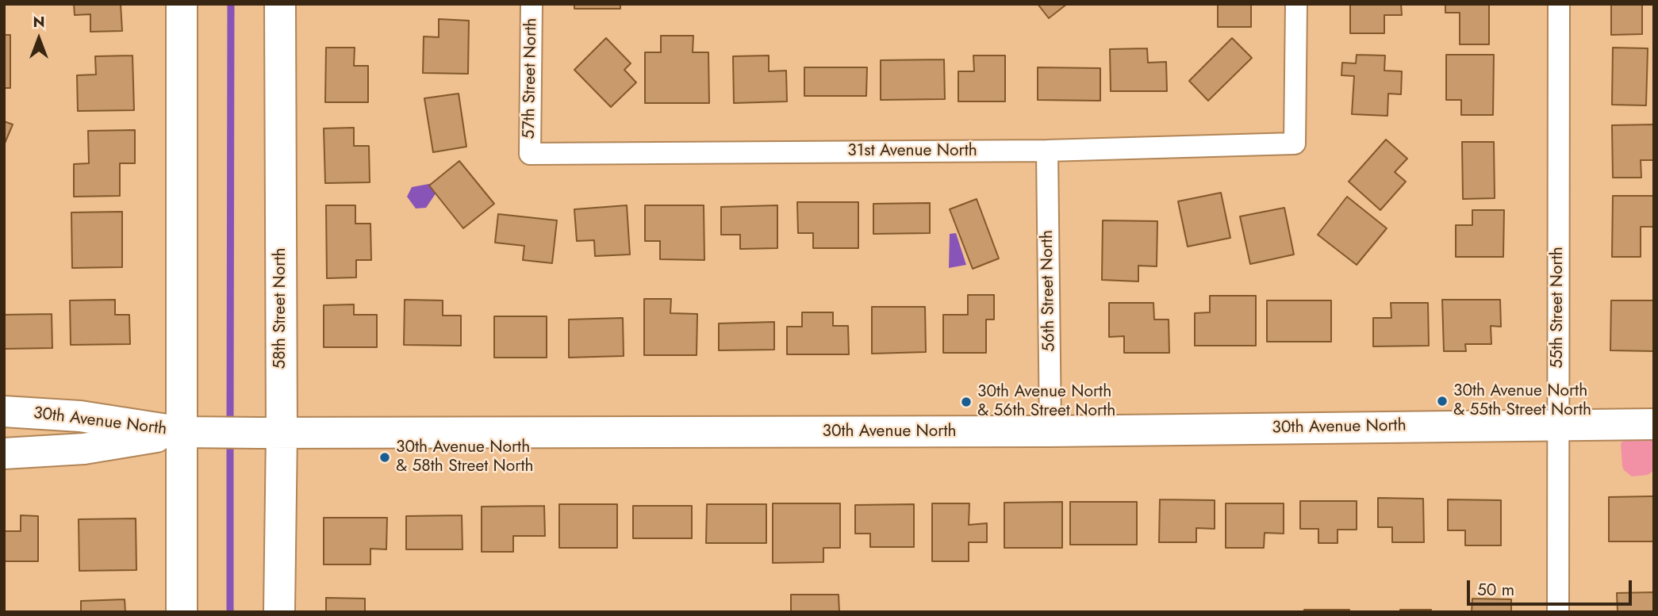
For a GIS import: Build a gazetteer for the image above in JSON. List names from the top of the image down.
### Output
{
  "streets": {
    "street": [
      "57th Street North",
      "31st Avenue North",
      "56th Street North",
      "55th Street North",
      "58th Street North",
      "30th Avenue North"
    ]
  },
  "crossings": [
    ["57th Street North", "31st Avenue North"],
    ["31st Avenue North", "56th Street North"],
    ["56th Street North", "30th Avenue North"],
    ["55th Street North", "30th Avenue North"],
    ["58th Street North", "30th Avenue North"]
  ],
  "places": ["30th Avenue North & 55th Street North", "30th Avenue North & 56th Street North", "30th Avenue North & 58th Street North"],
  "scale_bar": "50 m",
  "north": "top"
}
